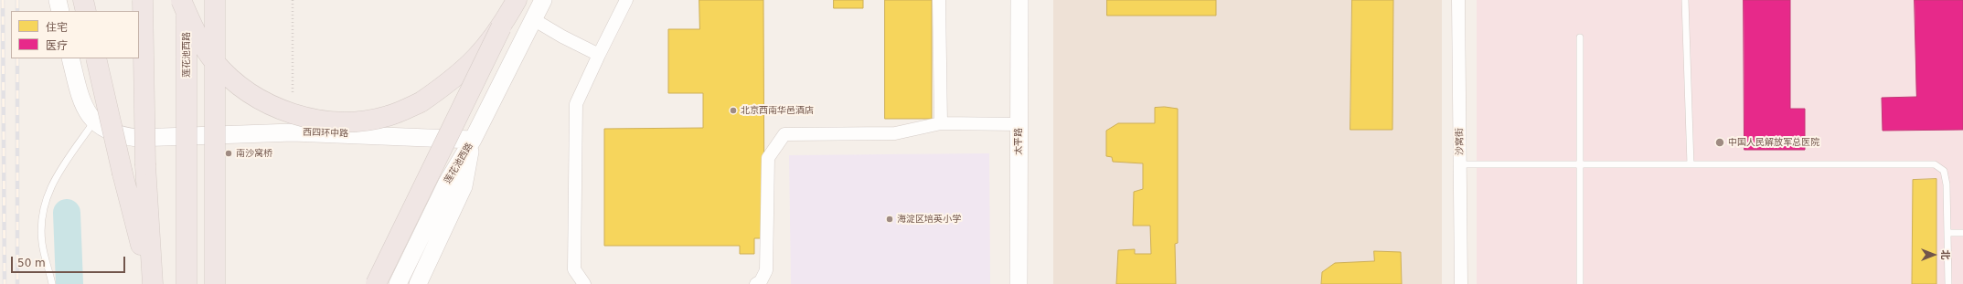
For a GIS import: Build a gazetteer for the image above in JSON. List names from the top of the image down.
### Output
{
  "streets": {
    "highway": ["莲花池西路"],
    "street": ["西四环中路", "太平路", "沙窝街"]
  },
  "crossings": [
    ["莲花池西路", "西四环中路"]
  ],
  "places": [
    "北京西南华邑酒店",
    "中国人民解放军总医院",
    "南沙窝桥",
    "海淀区培英小学"
  ],
  "legend": ["住宅", "医疗"],
  "scale_bar": "50 m",
  "north": "right"
}
